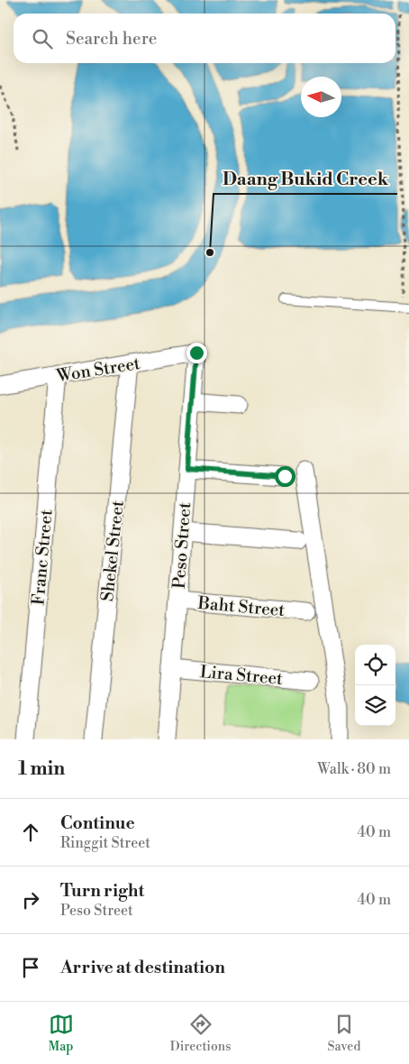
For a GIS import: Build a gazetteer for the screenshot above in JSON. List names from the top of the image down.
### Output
{
  "streets": {
    "street": [
      "Won Street",
      "Peso Street",
      "Shekel Street",
      "Franc Street",
      "Baht Street",
      "Lira Street"
    ]
  },
  "crossings": [
    ["Won Street", "Peso Street"],
    ["Won Street", "Shekel Street"],
    ["Won Street", "Franc Street"],
    ["Peso Street", "Baht Street"],
    ["Peso Street", "Lira Street"]
  ],
  "places": ["Daang Bukid Creek"],
  "north": "left",
  "page": {
    "search": "Search here",
    "heading": ["1 min", "Walk · 80 m"],
    "list": [
      ["Continue", "Ringgit Street", "40 m"],
      ["Turn right", "Peso Street", "40 m"],
      "Arrive at destination"
    ],
    "nav": ["Map", "Directions", "Saved"]
  }
}
